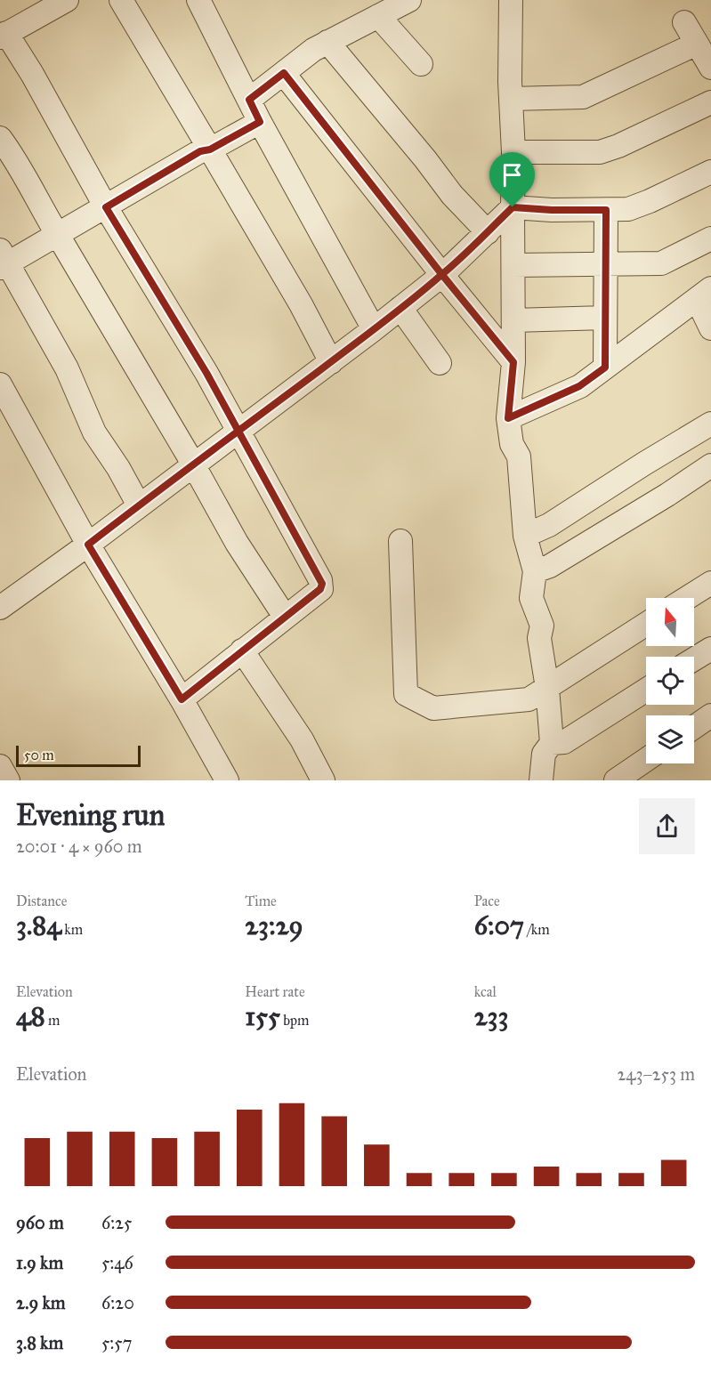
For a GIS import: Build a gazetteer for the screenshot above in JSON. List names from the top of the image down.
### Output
{
  "scale_bar": "50 m",
  "north": "top",
  "page": {
    "scale": "50 m",
    "heading": ["Evening run", "20:01 · 4 × 960 m"],
    "stats": [
      ["Distance", "3.84 km"],
      ["Time", "23:29"],
      ["Pace", "6:07 /km"],
      ["Elevation", "48 m"],
      ["Heart rate", "155 bpm"],
      ["kcal", "233"]
    ],
    "chart": ["Elevation", "243–253 m"],
    "list": [
      {
        "name": "960 m",
        "note": "6:25"
      },
      {
        "name": "1.9 km",
        "note": "5:46"
      },
      {
        "name": "2.9 km",
        "note": "6:20"
      },
      {
        "name": "3.8 km",
        "note": "5:57"
      }
    ]
  }
}
